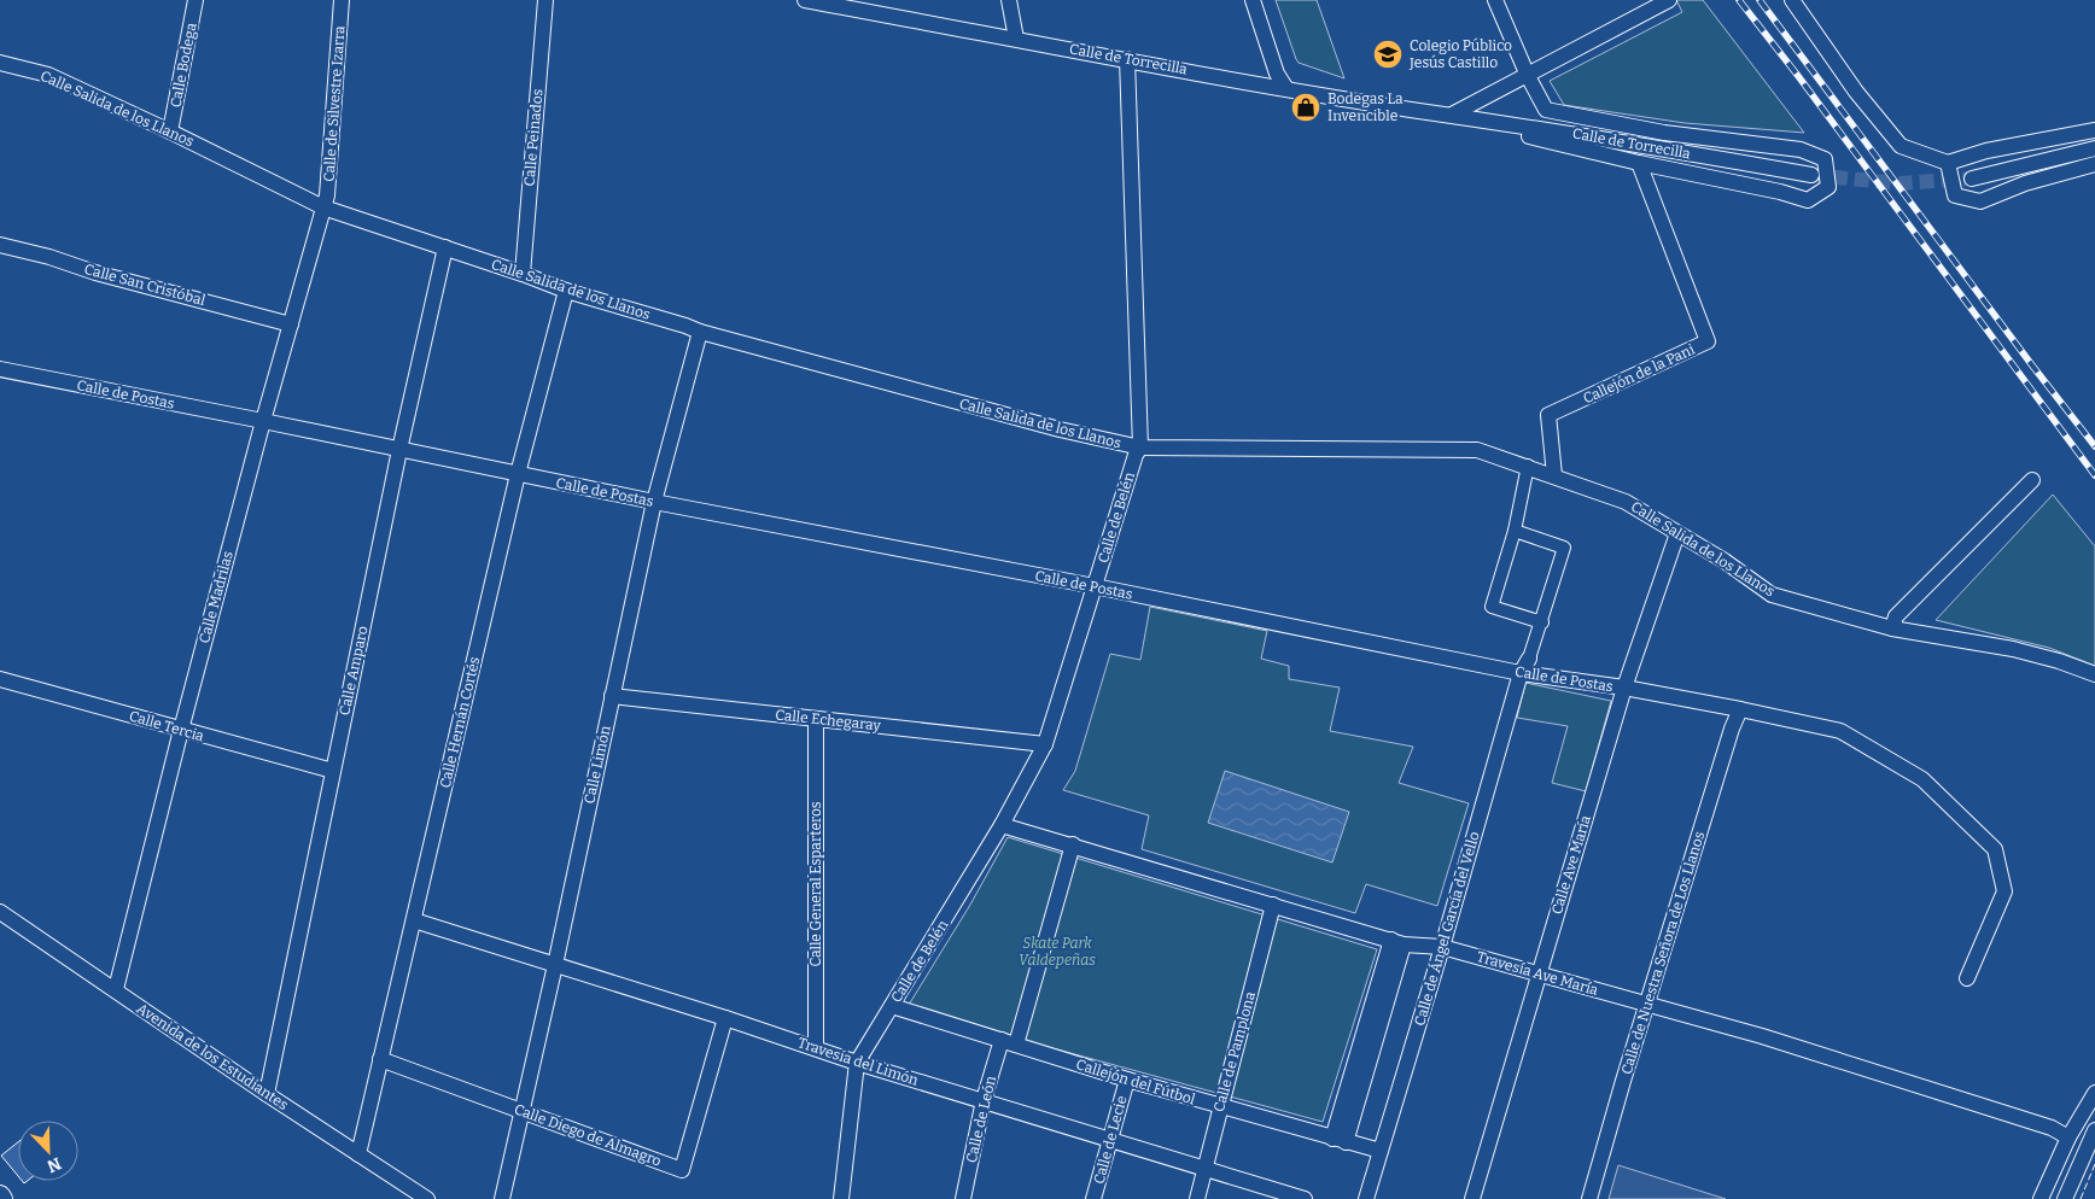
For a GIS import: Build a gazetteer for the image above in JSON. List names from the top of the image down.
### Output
{
  "streets": {
    "street": [
      "Calle de Torrecilla",
      "Calle Bodega",
      "Calle de Silvestre Izarra",
      "Calle Salida de los Llanos",
      "Calle Peinados",
      "Calle San Cristóbal",
      "Callejón de la Pani",
      "Calle de Postas",
      "Calle de Belén",
      "Calle Madrilas",
      "Calle Amparo",
      "Calle Echegaray",
      "Calle Hernán Cortés",
      "Calle Tercia",
      "Calle Limón",
      "Calle Ave María",
      "Calle General Esparteros",
      "Calle de Ángel García del Vello",
      "Calle de Nuestra Señora de Los Llanos",
      "Travesía Ave María",
      "Calle de Pamplona",
      "Avenida de los Estudiantes",
      "Travesía del Limón",
      "Callejón del Fútbol",
      "Calle de León",
      "Calle Diego de Almagro",
      "Calle de Lecie"
    ]
  },
  "crossings": [
    ["Calle de Torrecilla", "Calle de Belén"],
    ["Calle Bodega", "Calle Salida de los Llanos"],
    ["Calle de Silvestre Izarra", "Calle Salida de los Llanos"],
    ["Calle de Silvestre Izarra", "Calle Madrilas"],
    ["Calle Salida de los Llanos", "Calle Peinados"],
    ["Calle Salida de los Llanos", "Callejón de la Pani"],
    ["Calle Salida de los Llanos", "Calle de Belén"],
    ["Calle Salida de los Llanos", "Calle Madrilas"],
    ["Calle Salida de los Llanos", "Calle Amparo"],
    ["Calle Salida de los Llanos", "Calle Hernán Cortés"],
    ["Calle Salida de los Llanos", "Calle Limón"],
    ["Calle Salida de los Llanos", "Calle Ave María"],
    ["Calle San Cristóbal", "Calle Madrilas"],
    ["Calle de Postas", "Calle de Belén"],
    ["Calle de Postas", "Calle Madrilas"],
    ["Calle de Postas", "Calle Amparo"],
    ["Calle de Postas", "Calle Hernán Cortés"],
    ["Calle de Postas", "Calle Limón"],
    ["Calle de Postas", "Calle Ave María"],
    ["Calle de Postas", "Calle de Ángel García del Vello"],
    ["Calle de Postas", "Calle de Nuestra Señora de Los Llanos"],
    ["Calle de Belén", "Calle Echegaray"],
    ["Calle de Belén", "Travesía Ave María"],
    ["Calle de Belén", "Travesía del Limón"],
    ["Calle de Belén", "Callejón del Fútbol"],
    ["Calle Madrilas", "Calle Tercia"],
    ["Calle Madrilas", "Avenida de los Estudiantes"],
    ["Calle Amparo", "Calle Tercia"],
    ["Calle Amparo", "Avenida de los Estudiantes"],
    ["Calle Echegaray", "Calle Limón"],
    ["Calle Echegaray", "Calle General Esparteros"],
    ["Calle Hernán Cortés", "Avenida de los Estudiantes"],
    ["Calle Hernán Cortés", "Travesía del Limón"],
    ["Calle Hernán Cortés", "Calle Diego de Almagro"],
    ["Calle Limón", "Travesía del Limón"],
    ["Calle Limón", "Calle Diego de Almagro"],
    ["Calle Ave María", "Travesía Ave María"],
    ["Calle General Esparteros", "Travesía del Limón"],
    ["Calle de Ángel García del Vello", "Travesía Ave María"],
    ["Calle de Ángel García del Vello", "Callejón del Fútbol"],
    ["Calle de Nuestra Señora de Los Llanos", "Travesía Ave María"],
    ["Travesía Ave María", "Calle de Pamplona"],
    ["Travesía Ave María", "Calle de León"],
    ["Calle de Pamplona", "Travesía del Limón"],
    ["Calle de Pamplona", "Callejón del Fútbol"],
    ["Travesía del Limón", "Calle de León"],
    ["Travesía del Limón", "Calle Diego de Almagro"],
    ["Travesía del Limón", "Calle de Lecie"],
    ["Callejón del Fútbol", "Calle de León"],
    ["Callejón del Fútbol", "Calle de Lecie"]
  ],
  "parks": ["Skate Park Valdepeñas"],
  "places": {
    "school or university": ["Colegio Público Jesús Castillo"],
    "shop": ["Bodegas La Invencible"]
  },
  "north": "bottom right"
}
